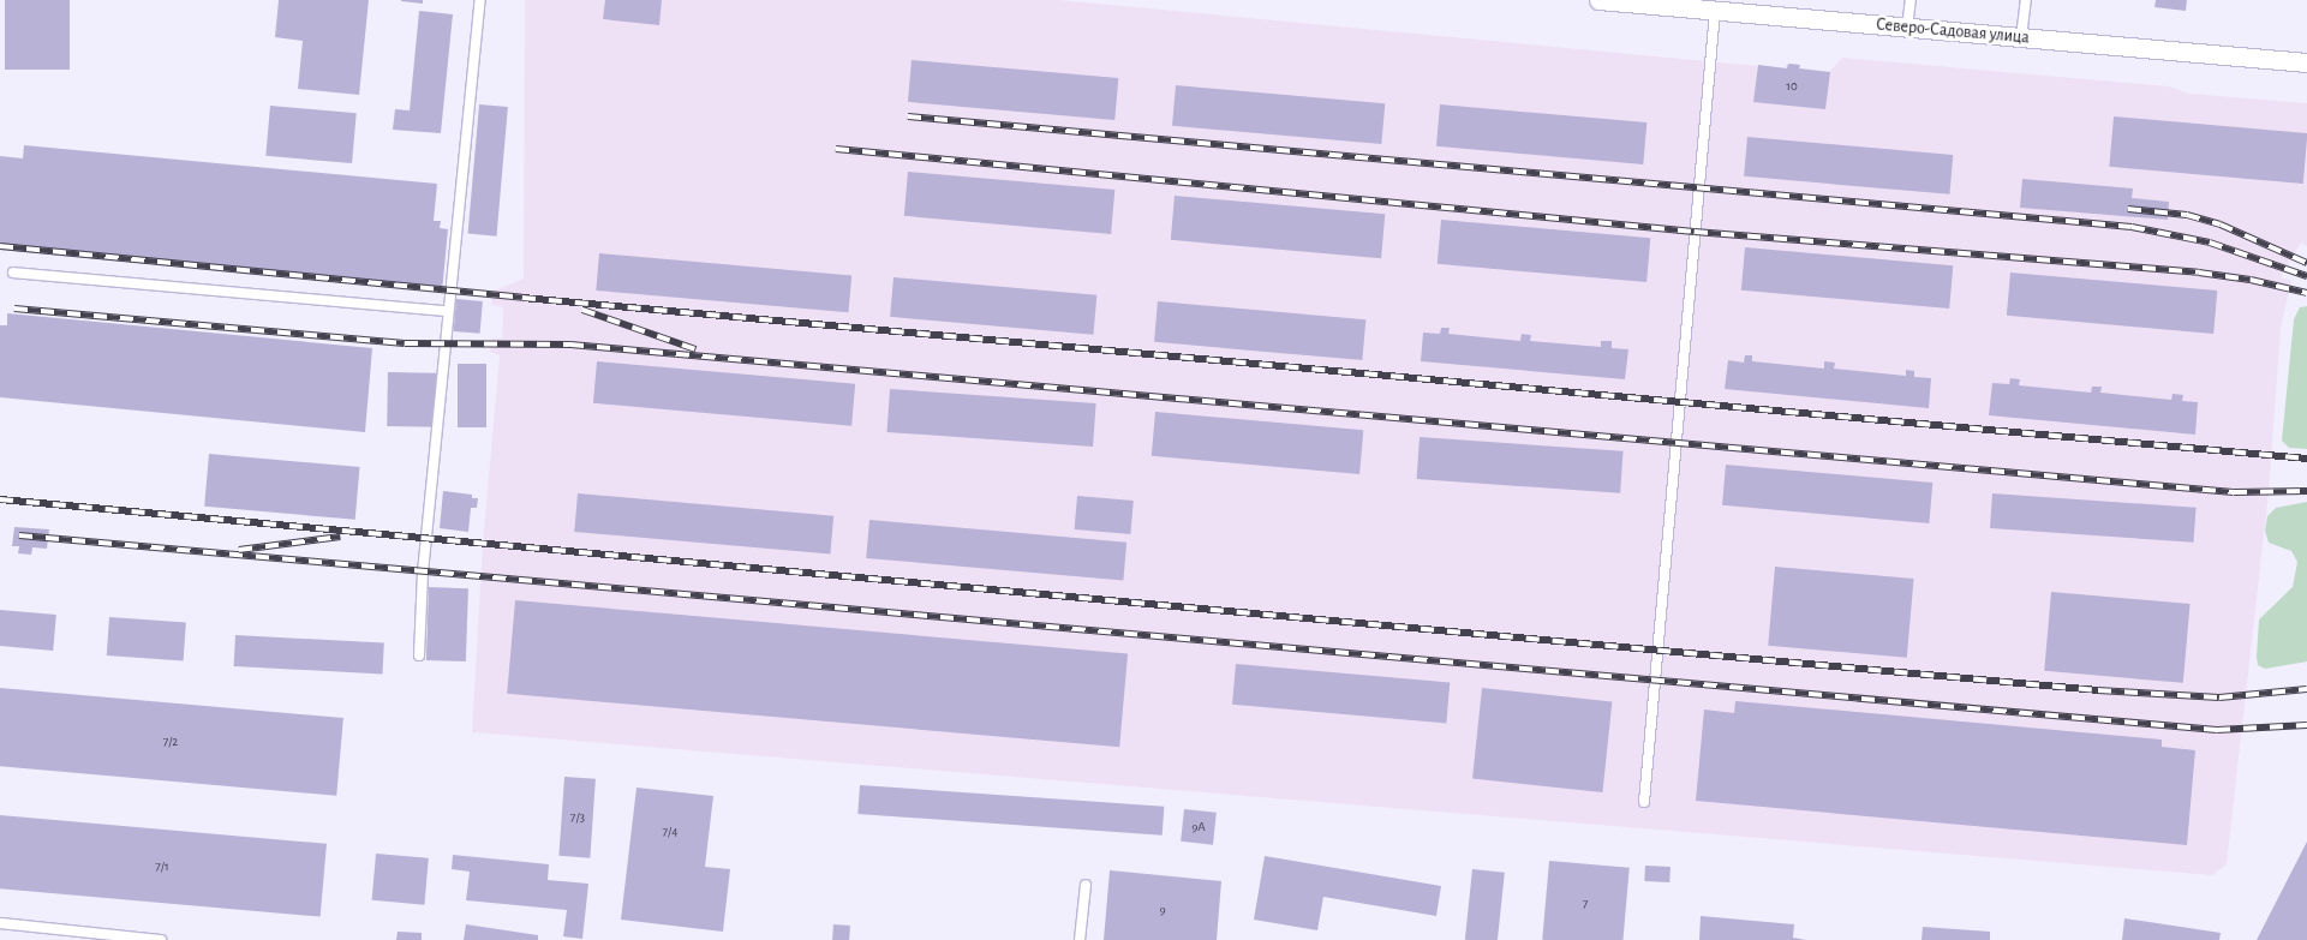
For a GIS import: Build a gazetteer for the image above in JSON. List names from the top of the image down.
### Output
{
  "streets": {
    "street": ["Северо-Садовая улица"]
  },
  "house_numbers": [
    "10",
    "7/2",
    "7/3",
    "9А",
    "7/4",
    "7/1",
    "7",
    "9"
  ]
}
